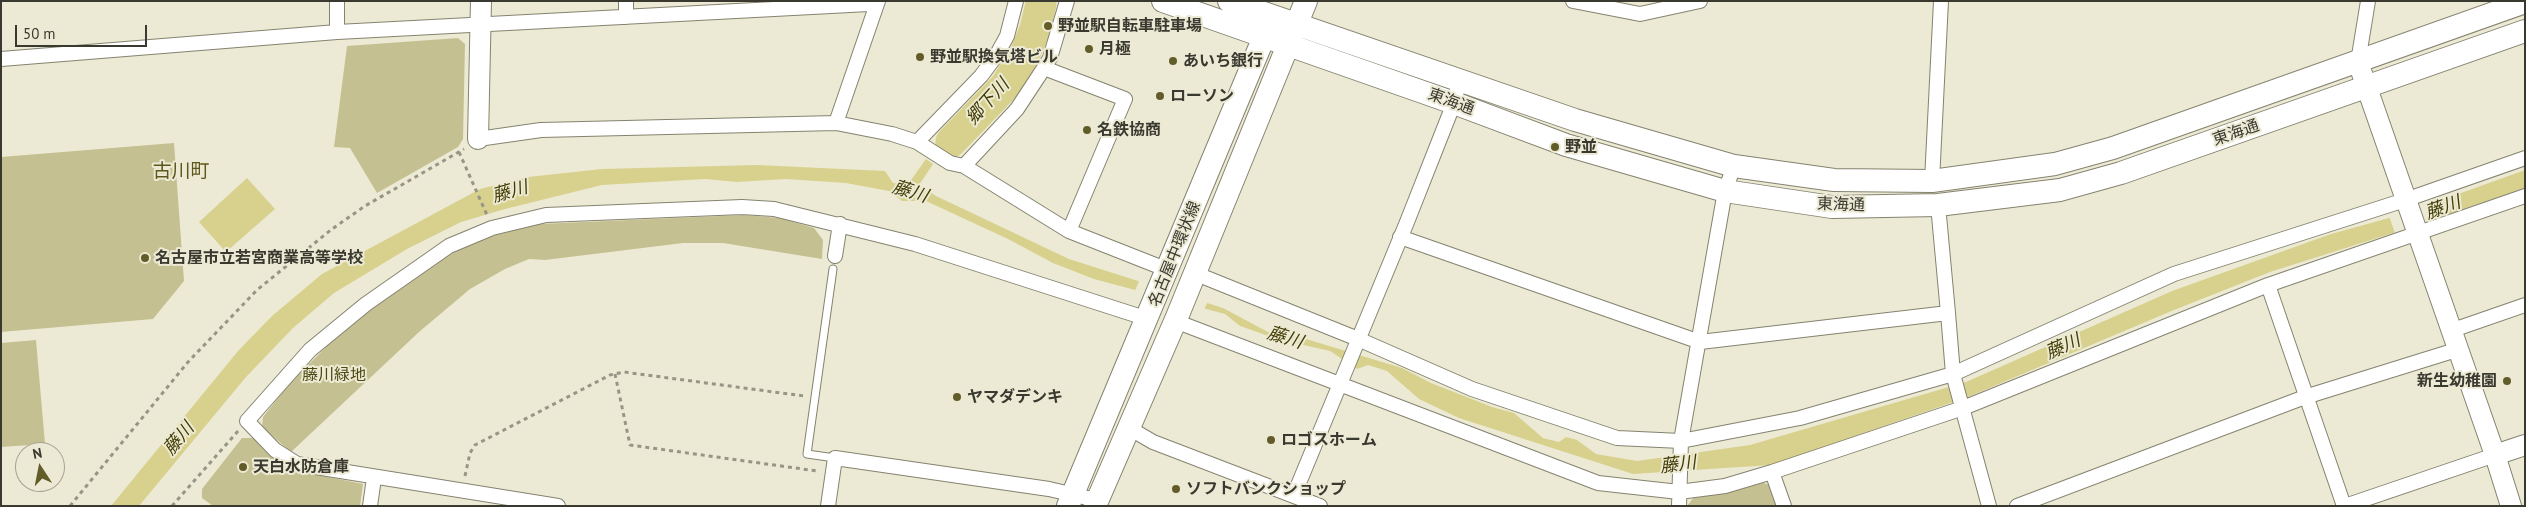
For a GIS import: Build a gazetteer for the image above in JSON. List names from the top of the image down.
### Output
{
  "streets": {
    "main road": ["東海通", "名古屋中環状線"]
  },
  "crossings": [
    ["東海通", "名古屋中環状線"]
  ],
  "districts": ["古川町"],
  "water": ["郷下川", "藤川"],
  "parks": ["藤川緑地"],
  "places": [
    "野並駅自転車駐車場",
    "月極",
    "野並駅換気塔ビル",
    "あいち銀行",
    "ローソン",
    "名鉄協商",
    "野並",
    "名古屋市立若宮商業高等学校",
    "新生幼稚園",
    "ヤマダデンキ",
    "ロゴスホーム",
    "天白水防倉庫",
    "ソフトバンクショップ"
  ],
  "scale_bar": "50 m",
  "north": "top"
}
